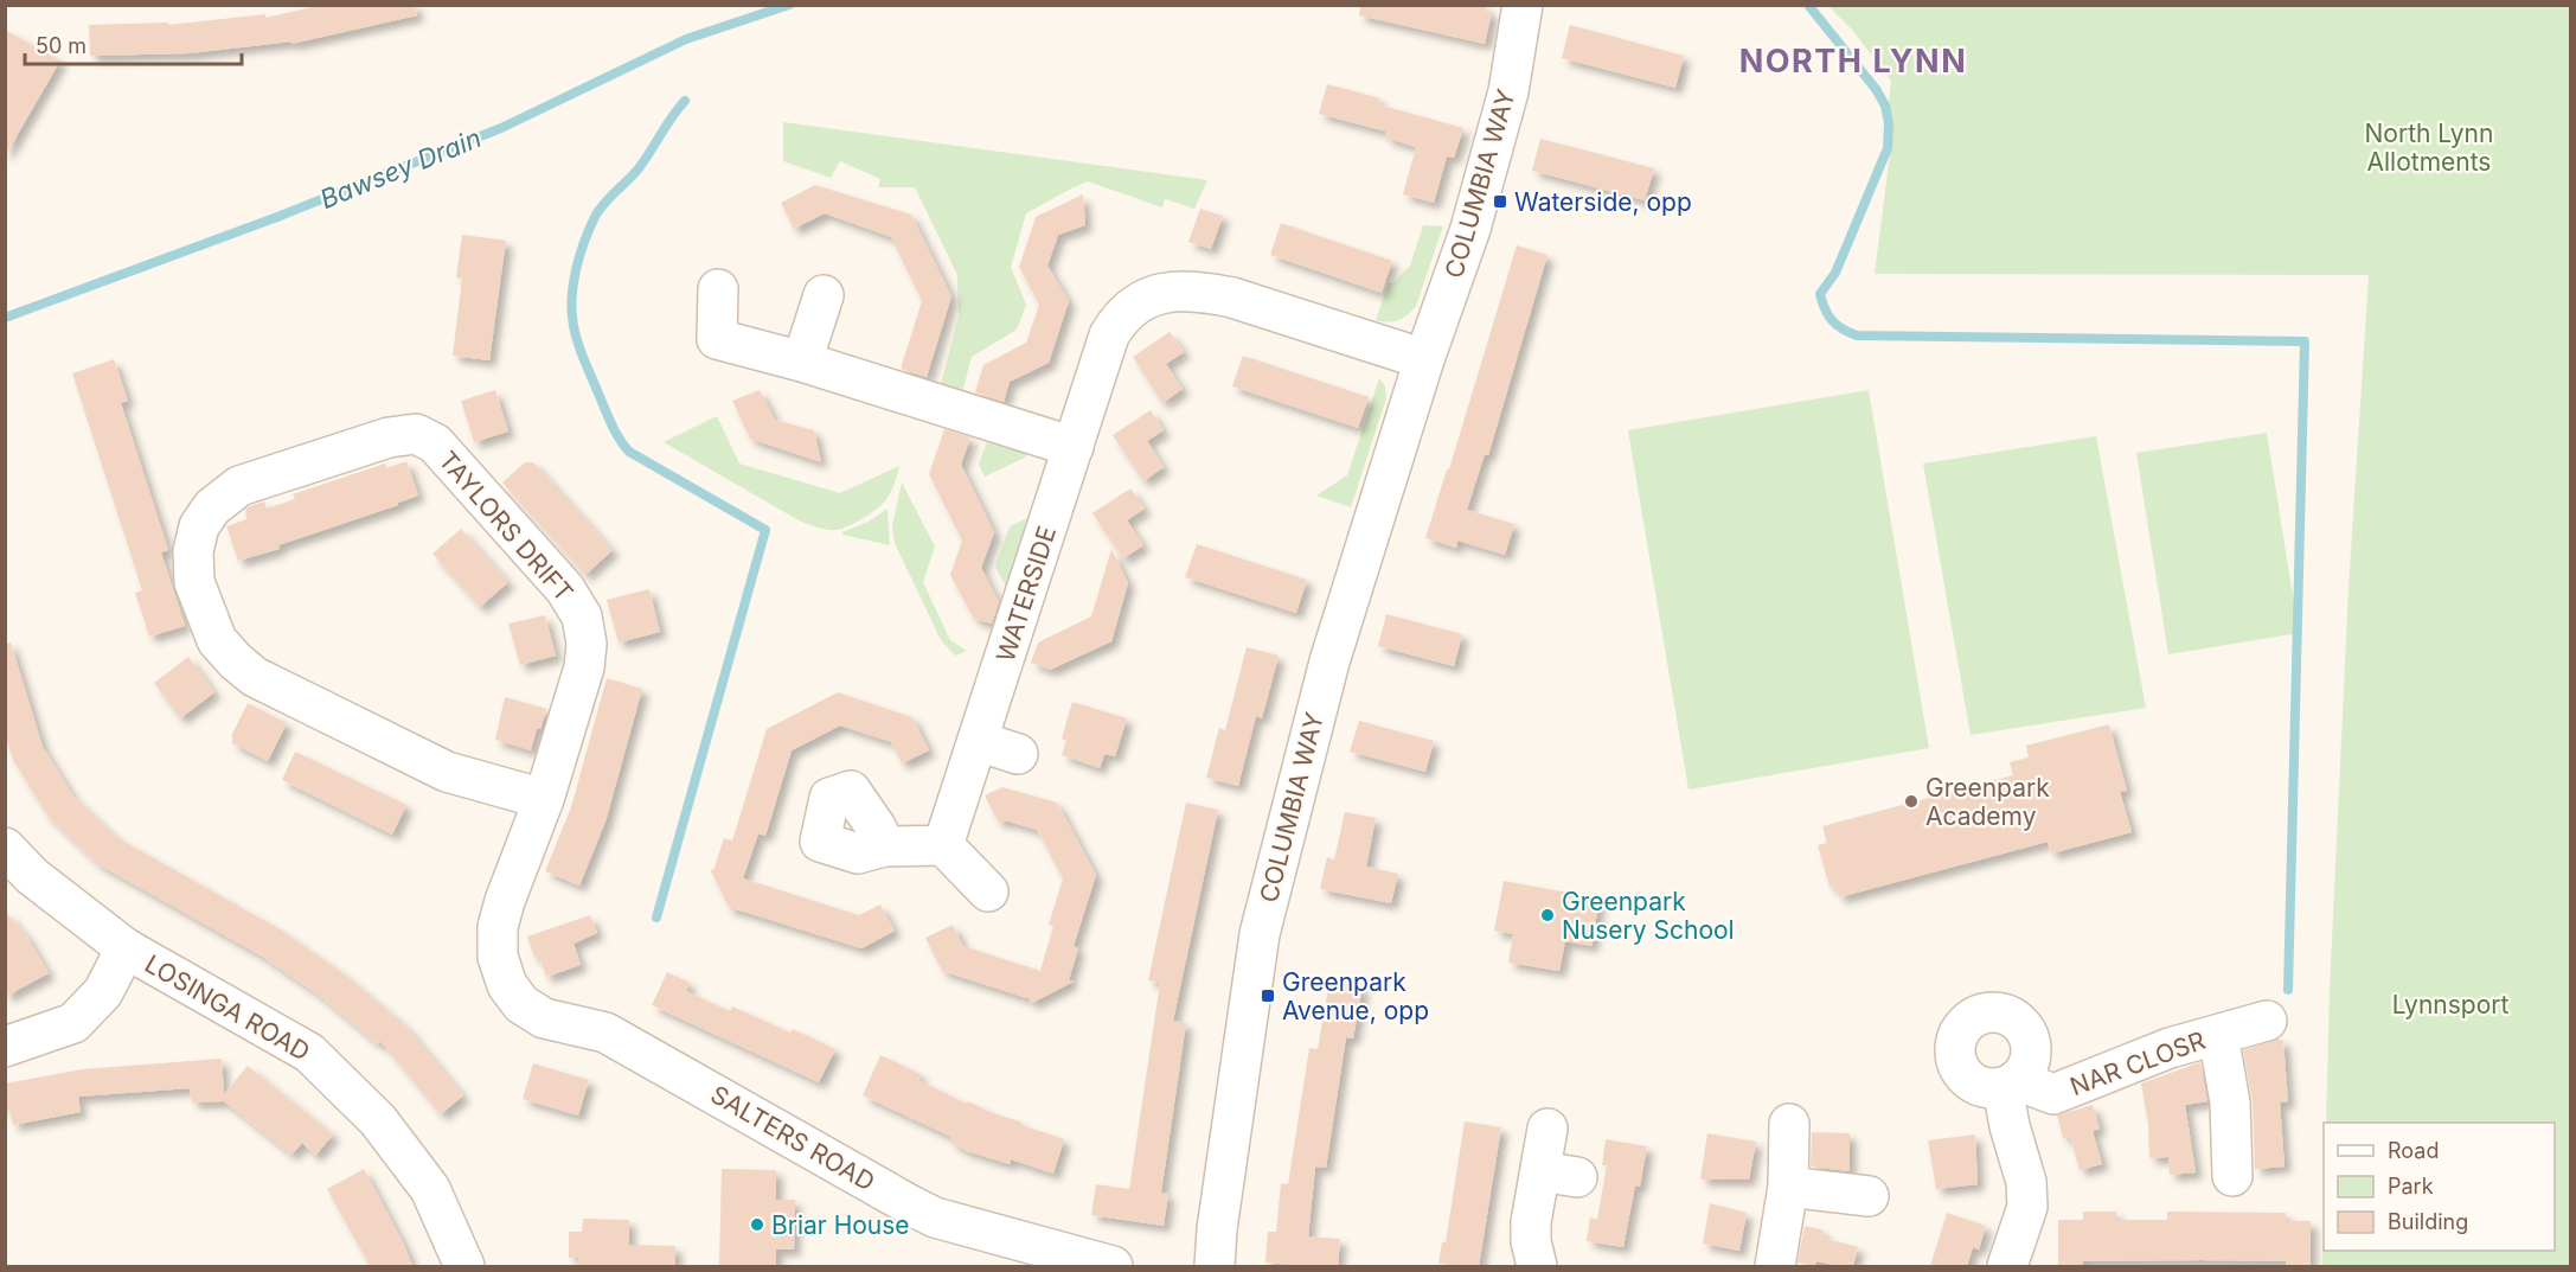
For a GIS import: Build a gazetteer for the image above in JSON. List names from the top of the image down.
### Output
{
  "streets": {
    "street": [
      "COLUMBIA WAY",
      "TAYLORS DRIFT",
      "WATERSIDE",
      "LOSINGA ROAD",
      "NAR CLOSR",
      "SALTERS ROAD"
    ]
  },
  "crossings": [
    ["COLUMBIA WAY", "WATERSIDE"],
    ["TAYLORS DRIFT", "SALTERS ROAD"]
  ],
  "districts": ["NORTH LYNN"],
  "water": ["Bawsey Drain"],
  "parks": ["North Lynn Allotments", "Lynnsport"],
  "places": {
    "transit": ["Waterside, opp", "Greenpark Avenue, opp"],
    "other": ["Greenpark Academy", "Greenpark Nusery School", "Briar House"]
  },
  "legend": ["Road", "Park", "Building"],
  "scale_bar": "50 m"
}
